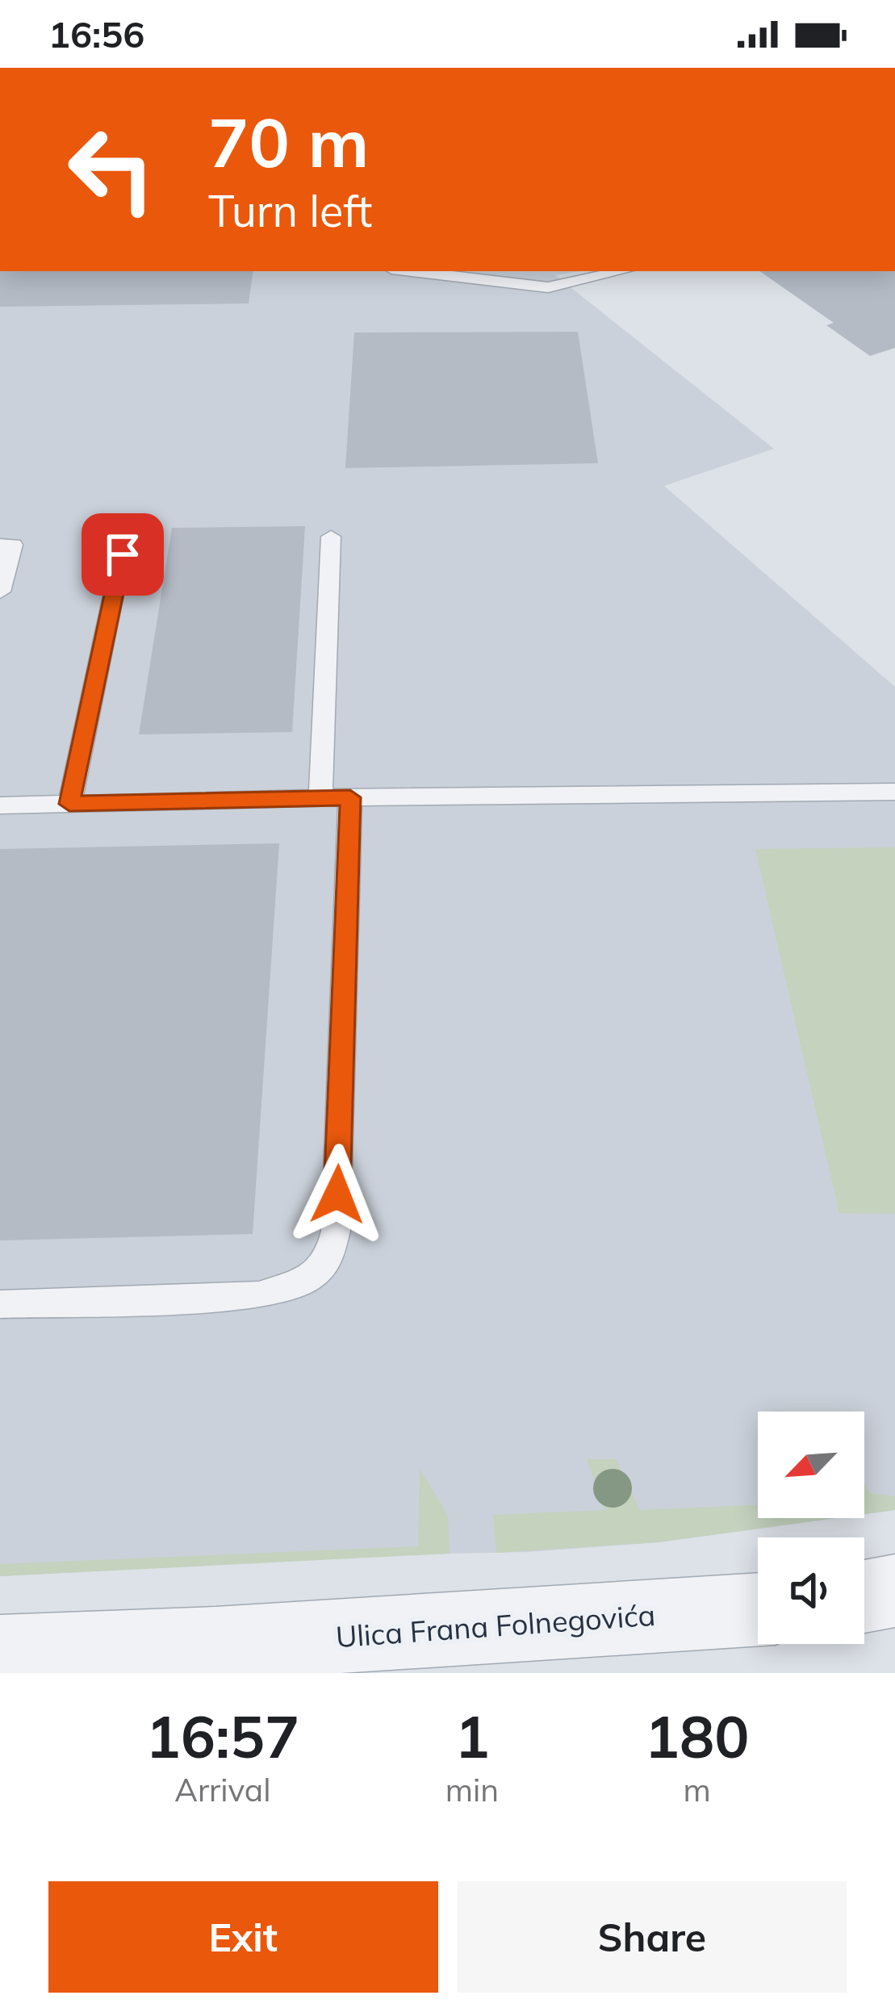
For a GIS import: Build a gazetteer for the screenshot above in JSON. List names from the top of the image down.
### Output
{
  "streets": {
    "street": ["Ulica Frana Folnegovića"]
  },
  "north": "bottom left",
  "page": {
    "status": "16:56",
    "turn": ["70 m", "Turn left"],
    "eta": [
      "16:57",
      "Arrival",
      "1",
      "min",
      "180",
      "m"
    ],
    "buttons": ["Exit", "Share"]
  }
}
